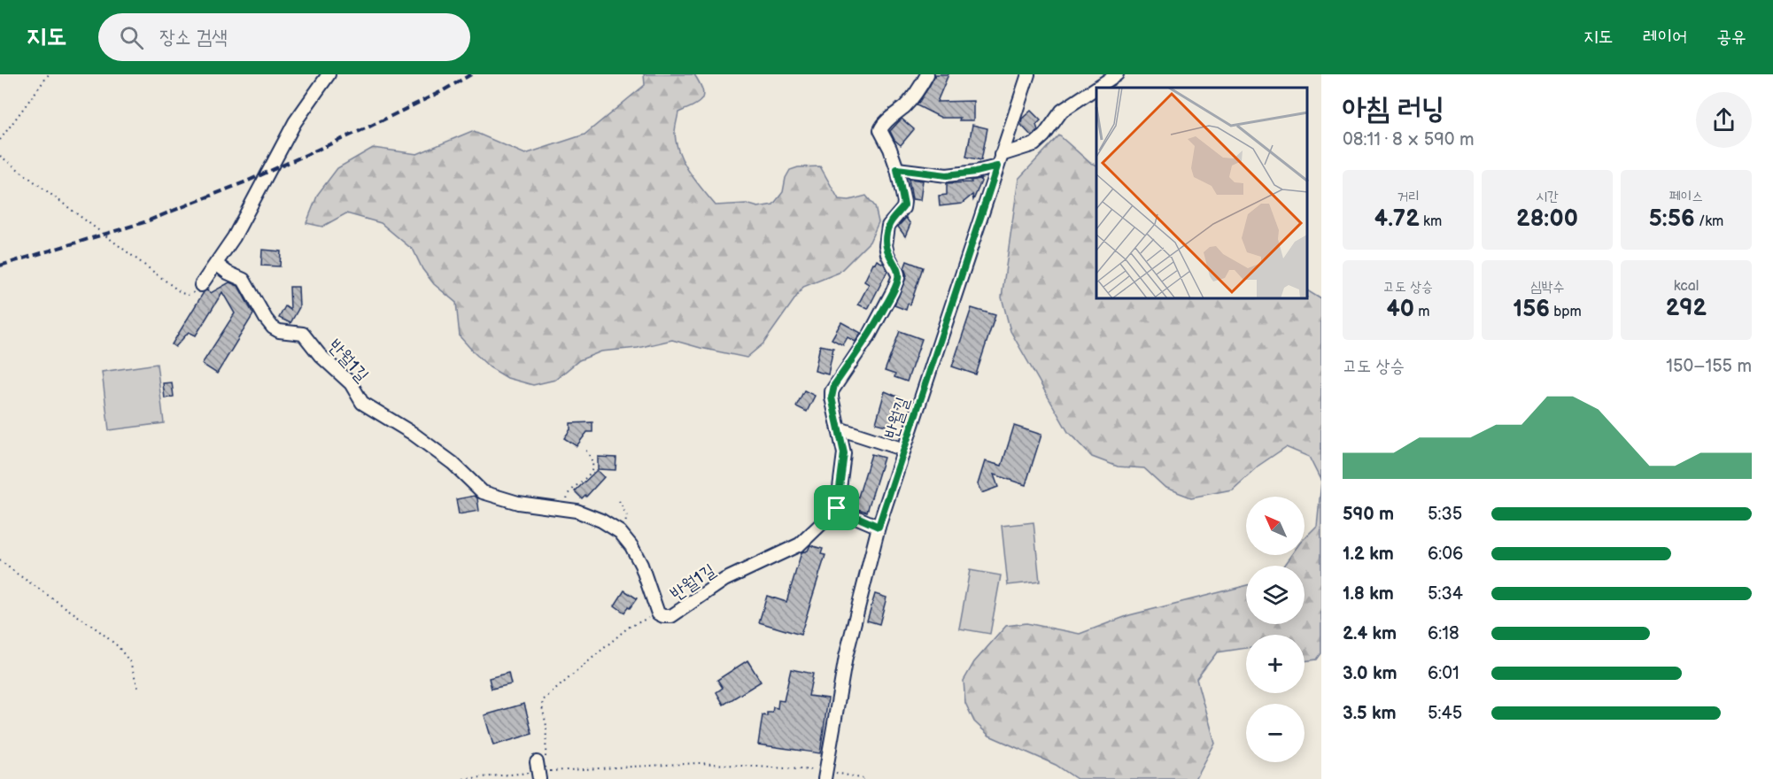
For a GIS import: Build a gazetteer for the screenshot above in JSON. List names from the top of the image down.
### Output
{
  "streets": {
    "street": ["반월1길", "반월길"]
  },
  "north": "top left",
  "page": {
    "header": "지도",
    "search": "장소 검색",
    "nav": ["지도", "레이어", "공유"],
    "heading": ["아침 러닝", "08:11 · 8 × 590 m"],
    "stats": [
      ["거리", "4.72 km"],
      ["시간", "28:00"],
      ["페이스", "5:56 /km"],
      ["고도 상승", "40 m"],
      ["심박수", "156 bpm"],
      ["kcal", "292"]
    ],
    "chart": ["고도 상승", "150–155 m"],
    "list": [
      {
        "name": "590 m",
        "note": "5:35"
      },
      {
        "name": "1.2 km",
        "note": "6:06"
      },
      {
        "name": "1.8 km",
        "note": "5:34"
      },
      {
        "name": "2.4 km",
        "note": "6:18"
      },
      {
        "name": "3.0 km",
        "note": "6:01"
      },
      {
        "name": "3.5 km",
        "note": "5:45"
      }
    ],
    "map_buttons": ["+", "−"]
  }
}
